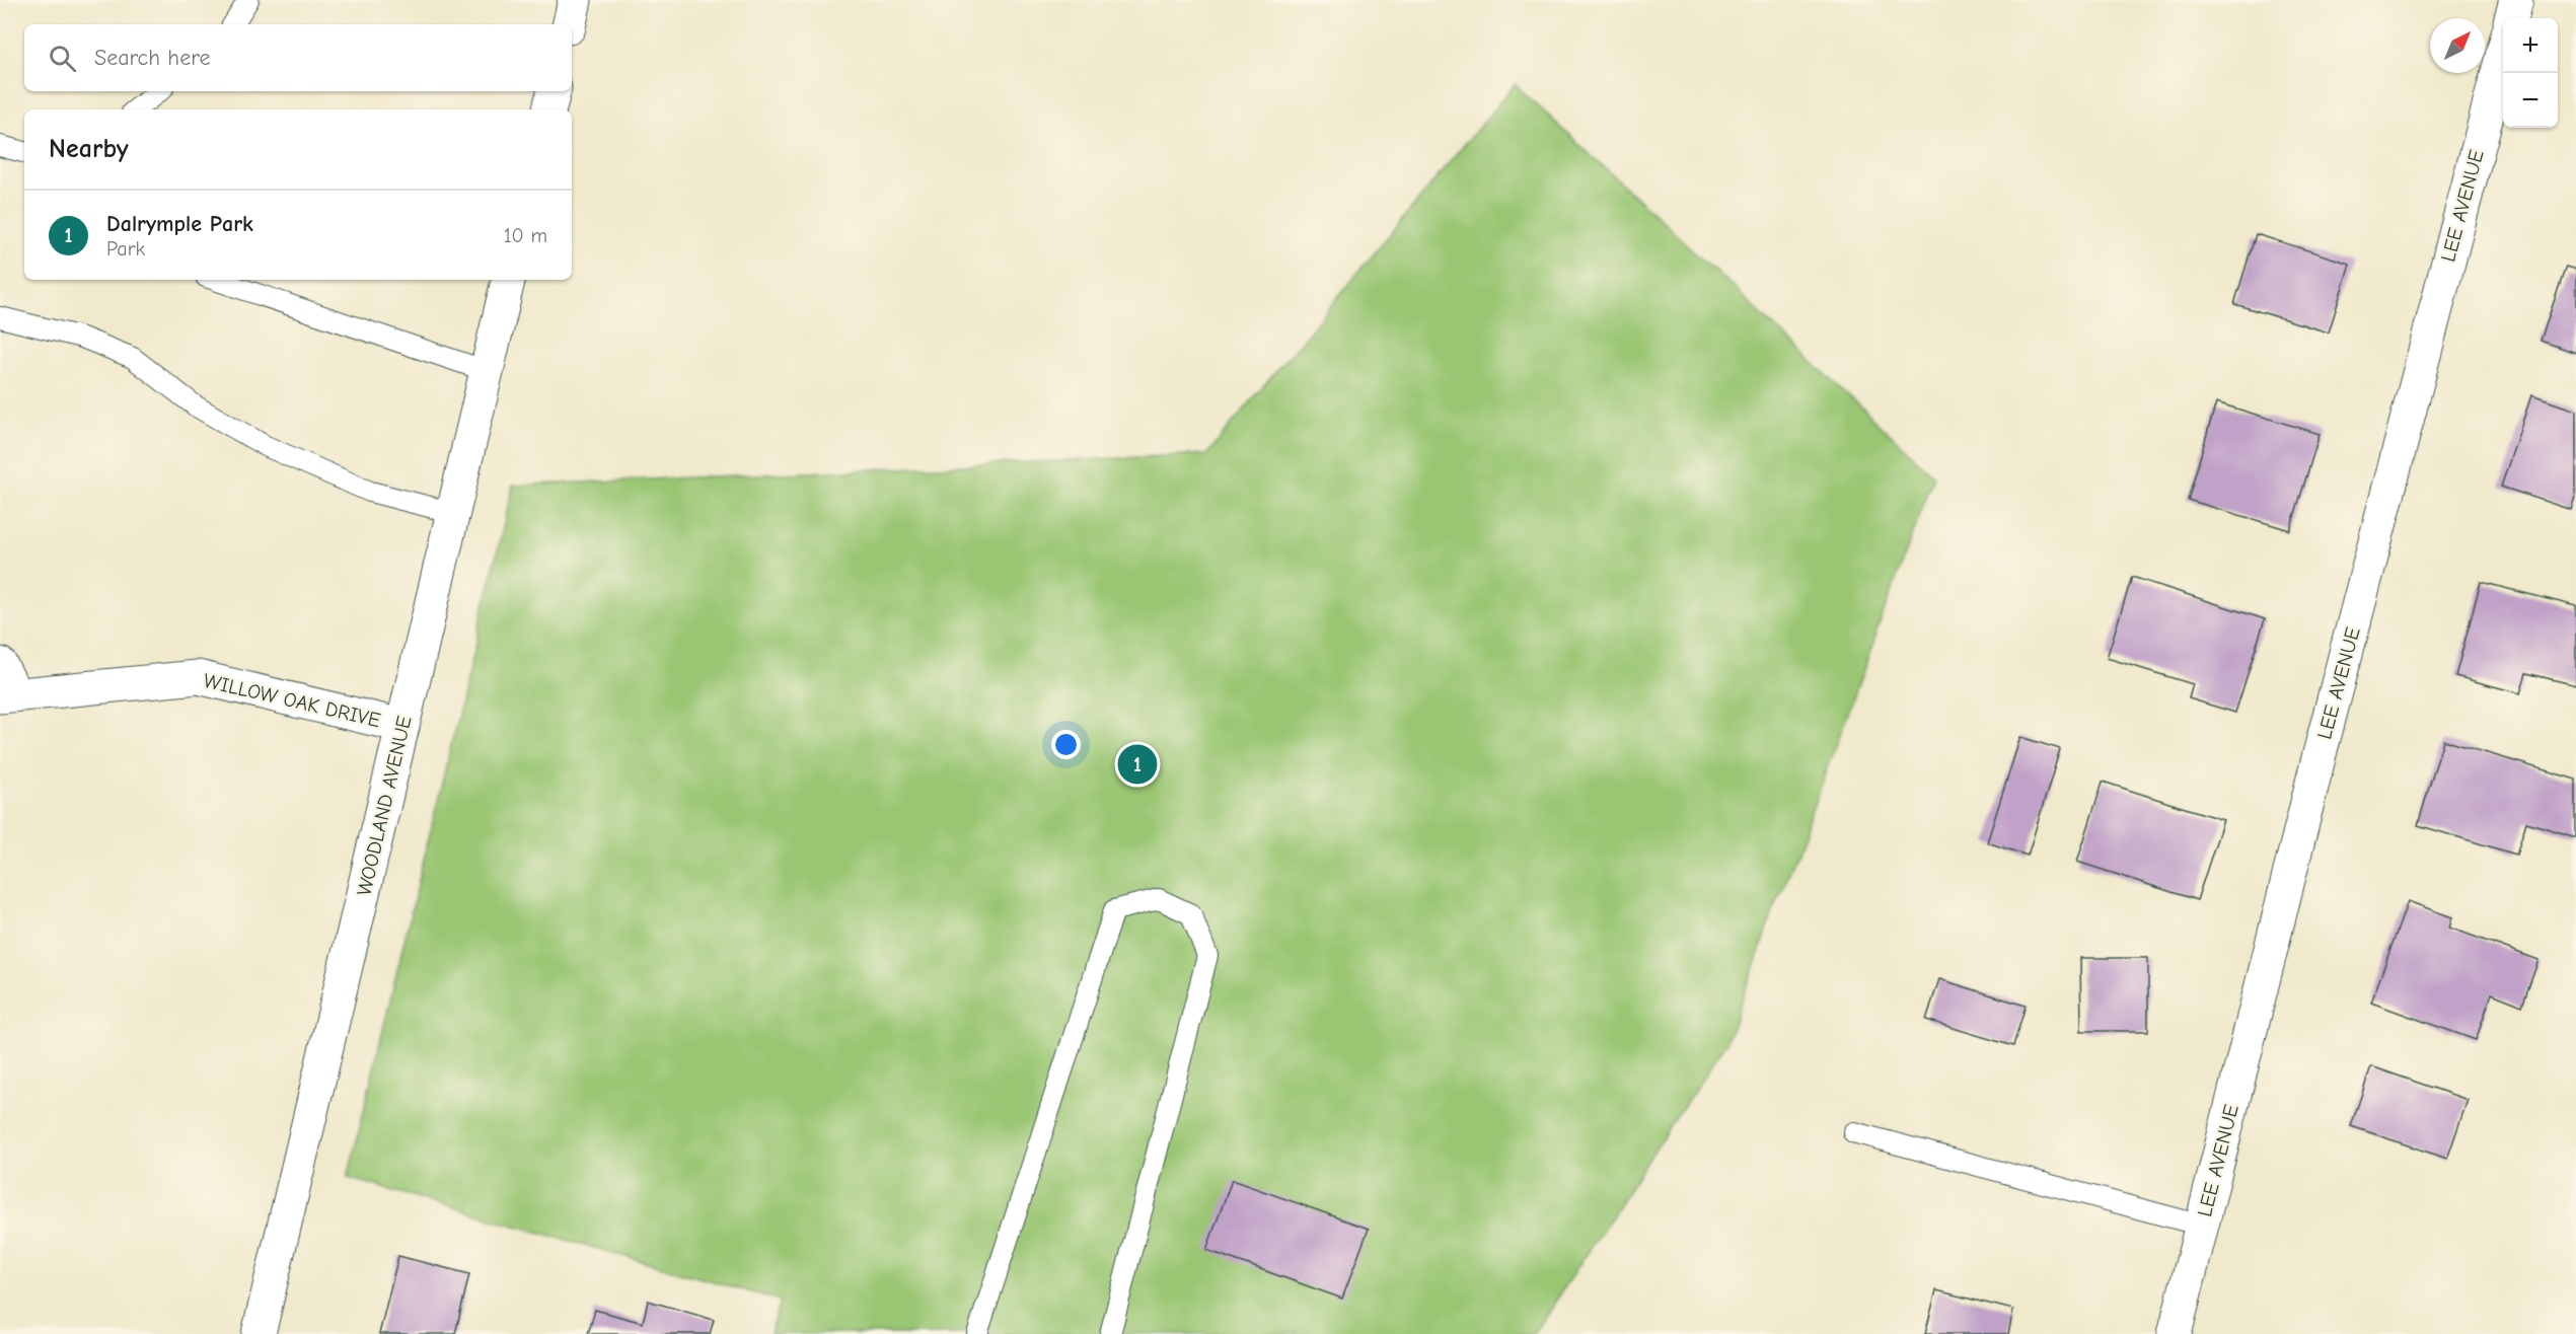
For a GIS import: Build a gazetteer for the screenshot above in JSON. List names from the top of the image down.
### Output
{
  "streets": {
    "street": ["LEE AVENUE", "WILLOW OAK DRIVE", "WOODLAND AVENUE"]
  },
  "crossings": [
    ["WILLOW OAK DRIVE", "WOODLAND AVENUE"]
  ],
  "north": "top right",
  "page": {
    "map_buttons": ["+", "−"],
    "search": "Search here",
    "heading": "Nearby",
    "list": [
      {
        "mark": "1",
        "name": "Dalrymple Park",
        "note": "Park",
        "value": "10 m"
      }
    ],
    "pins": "1"
  }
}
